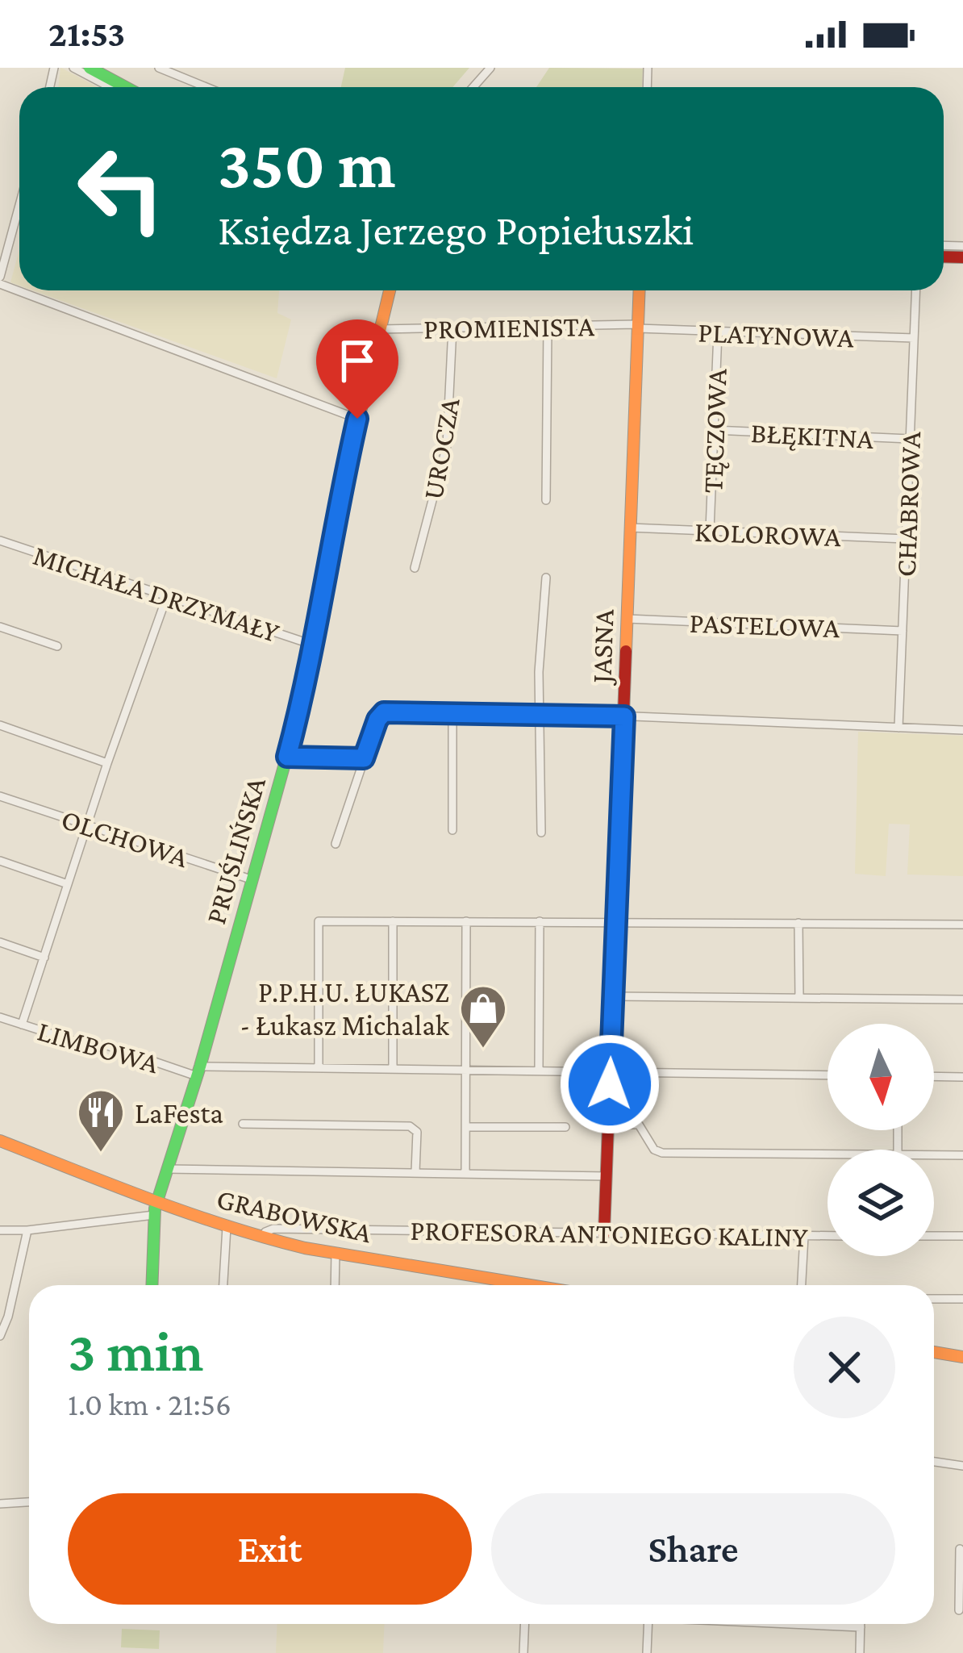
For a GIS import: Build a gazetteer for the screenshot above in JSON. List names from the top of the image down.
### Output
{
  "streets": {
    "street": [
      "PROMIENISTA",
      "PLATYNOWA",
      "TĘCZOWA",
      "BŁĘKITNA",
      "UROCZA",
      "CHABROWA",
      "KOLOROWA",
      "MICHAŁA DRZYMAŁY",
      "PASTELOWA",
      "JASNA",
      "OLCHOWA",
      "PRUŚLIŃSKA",
      "LIMBOWA",
      "GRABOWSKA",
      "PROFESORA ANTONIEGO KALINY"
    ]
  },
  "crossings": [
    ["PROMIENISTA", "PLATYNOWA"],
    ["PROMIENISTA", "UROCZA"],
    ["PROMIENISTA", "JASNA"],
    ["PROMIENISTA", "PRUŚLIŃSKA"],
    ["PLATYNOWA", "TĘCZOWA"],
    ["PLATYNOWA", "CHABROWA"],
    ["PLATYNOWA", "JASNA"],
    ["TĘCZOWA", "BŁĘKITNA"],
    ["TĘCZOWA", "KOLOROWA"],
    ["BŁĘKITNA", "CHABROWA"],
    ["CHABROWA", "KOLOROWA"],
    ["CHABROWA", "PASTELOWA"],
    ["KOLOROWA", "JASNA"],
    ["MICHAŁA DRZYMAŁY", "PRUŚLIŃSKA"],
    ["PASTELOWA", "JASNA"],
    ["JASNA", "LIMBOWA"],
    ["JASNA", "PROFESORA ANTONIEGO KALINY"],
    ["OLCHOWA", "PRUŚLIŃSKA"],
    ["PRUŚLIŃSKA", "LIMBOWA"],
    ["PRUŚLIŃSKA", "GRABOWSKA"],
    ["GRABOWSKA", "PROFESORA ANTONIEGO KALINY"]
  ],
  "places": {
    "shop": ["P.P.H.U. ŁUKASZ - Łukasz Michalak"],
    "restaurant": ["LaFesta"]
  },
  "north": "bottom",
  "page": {
    "status": "21:53",
    "turn": ["350 m", "Księdza Jerzego Popiełuszki"],
    "heading": ["3 min", "1.0 km · 21:56"],
    "buttons": ["Exit", "Share"]
  }
}
